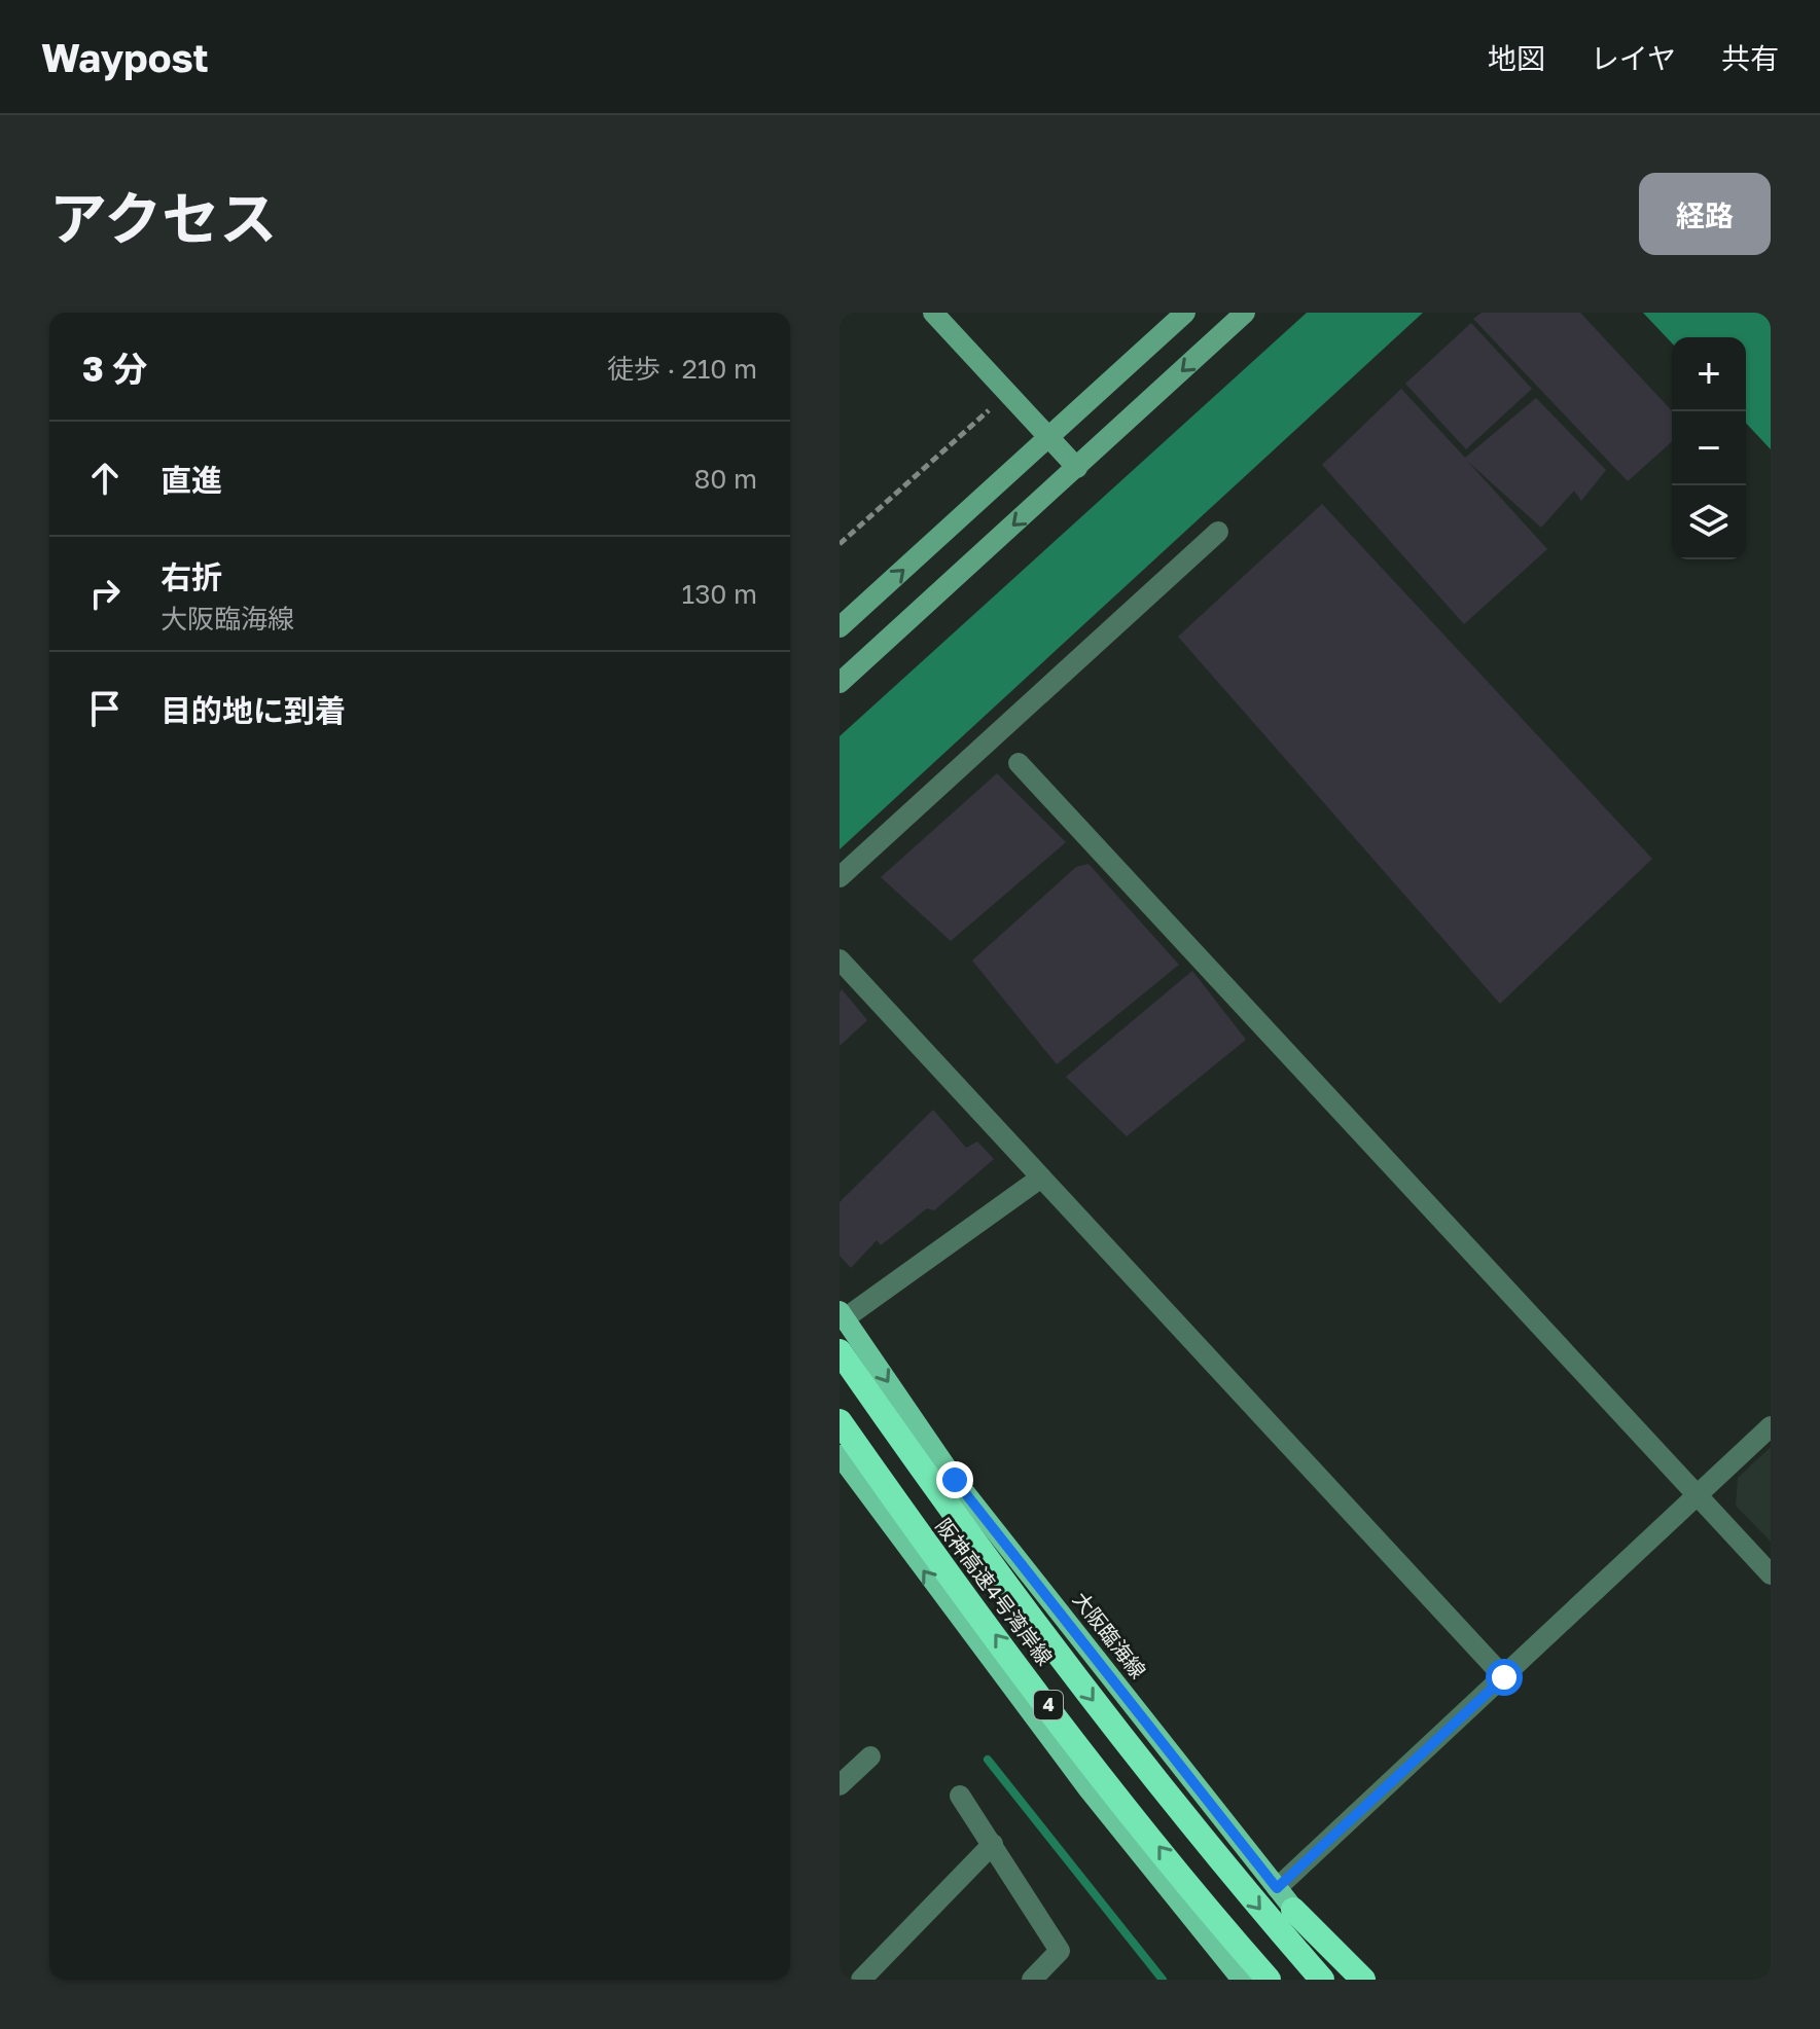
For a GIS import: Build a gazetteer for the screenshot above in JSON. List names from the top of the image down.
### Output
{
  "streets": {
    "highway": ["阪神高速4号湾岸線", "4"],
    "main road": ["大阪臨海線"]
  },
  "page": {
    "header": "Waypost",
    "nav": ["地図", "レイヤ", "共有"],
    "title": "アクセス",
    "buttons": "経路",
    "heading": ["3 分", "徒歩 · 210 m"],
    "map_buttons": ["+", "−"],
    "list": [
      ["直進", "80 m"],
      ["右折", "大阪臨海線", "130 m"],
      "目的地に到着"
    ]
  }
}
